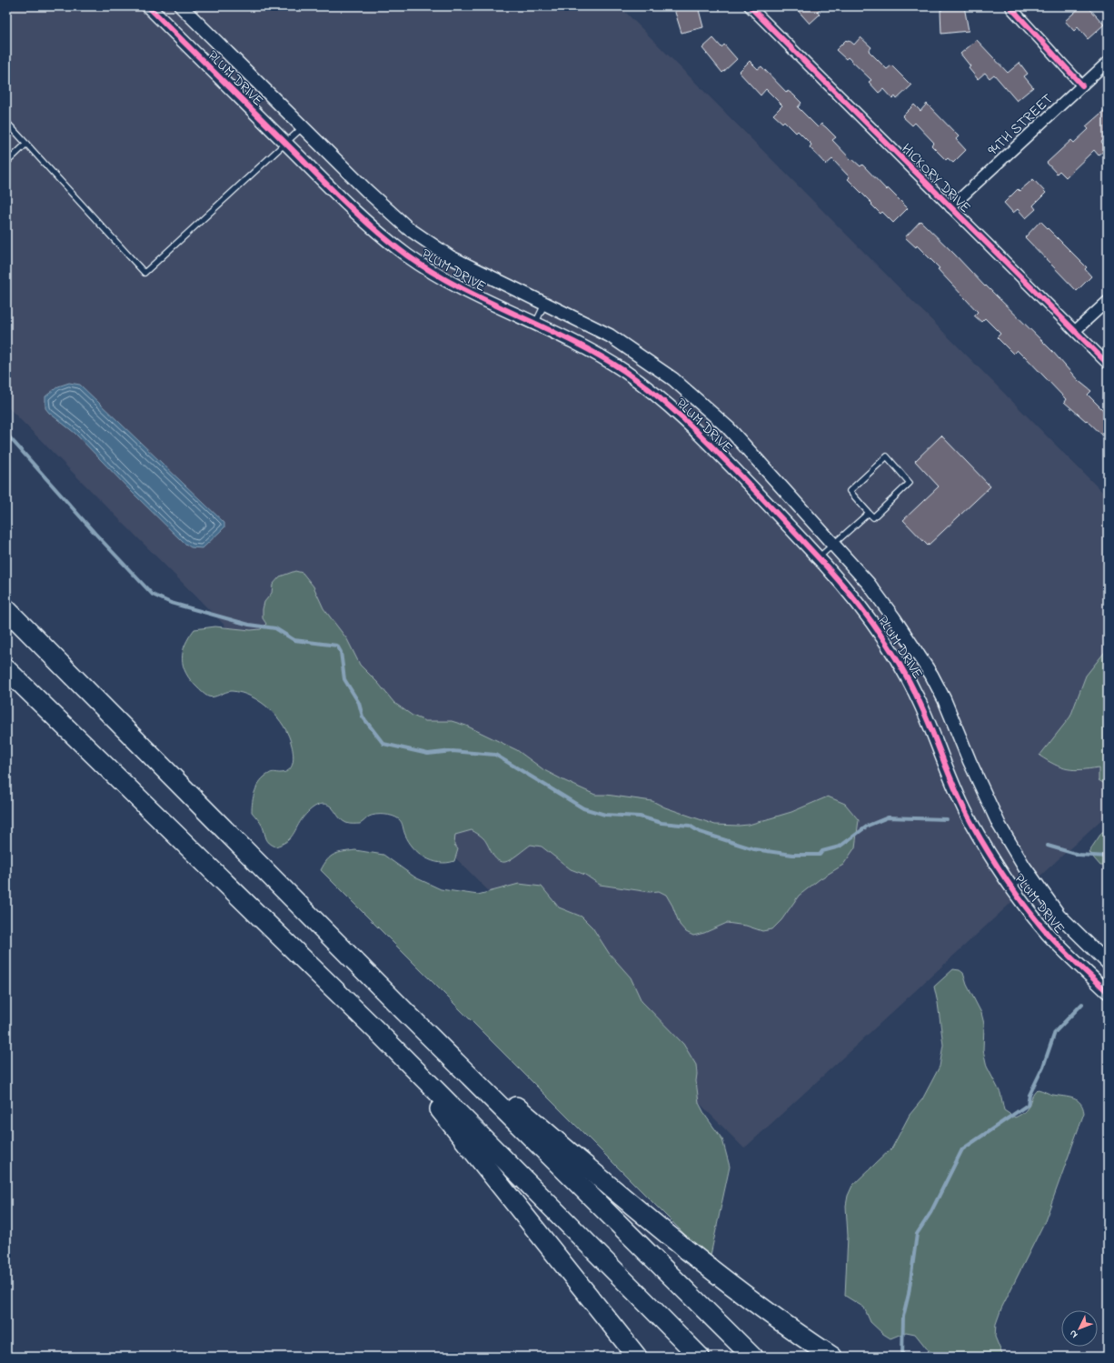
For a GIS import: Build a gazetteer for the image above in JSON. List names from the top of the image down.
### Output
{
  "streets": {
    "street": ["PLUM DRIVE", "94TH STREET", "HICKORY DRIVE"]
  },
  "crossings": [
    ["94TH STREET", "HICKORY DRIVE"]
  ],
  "north": "bottom left"
}
